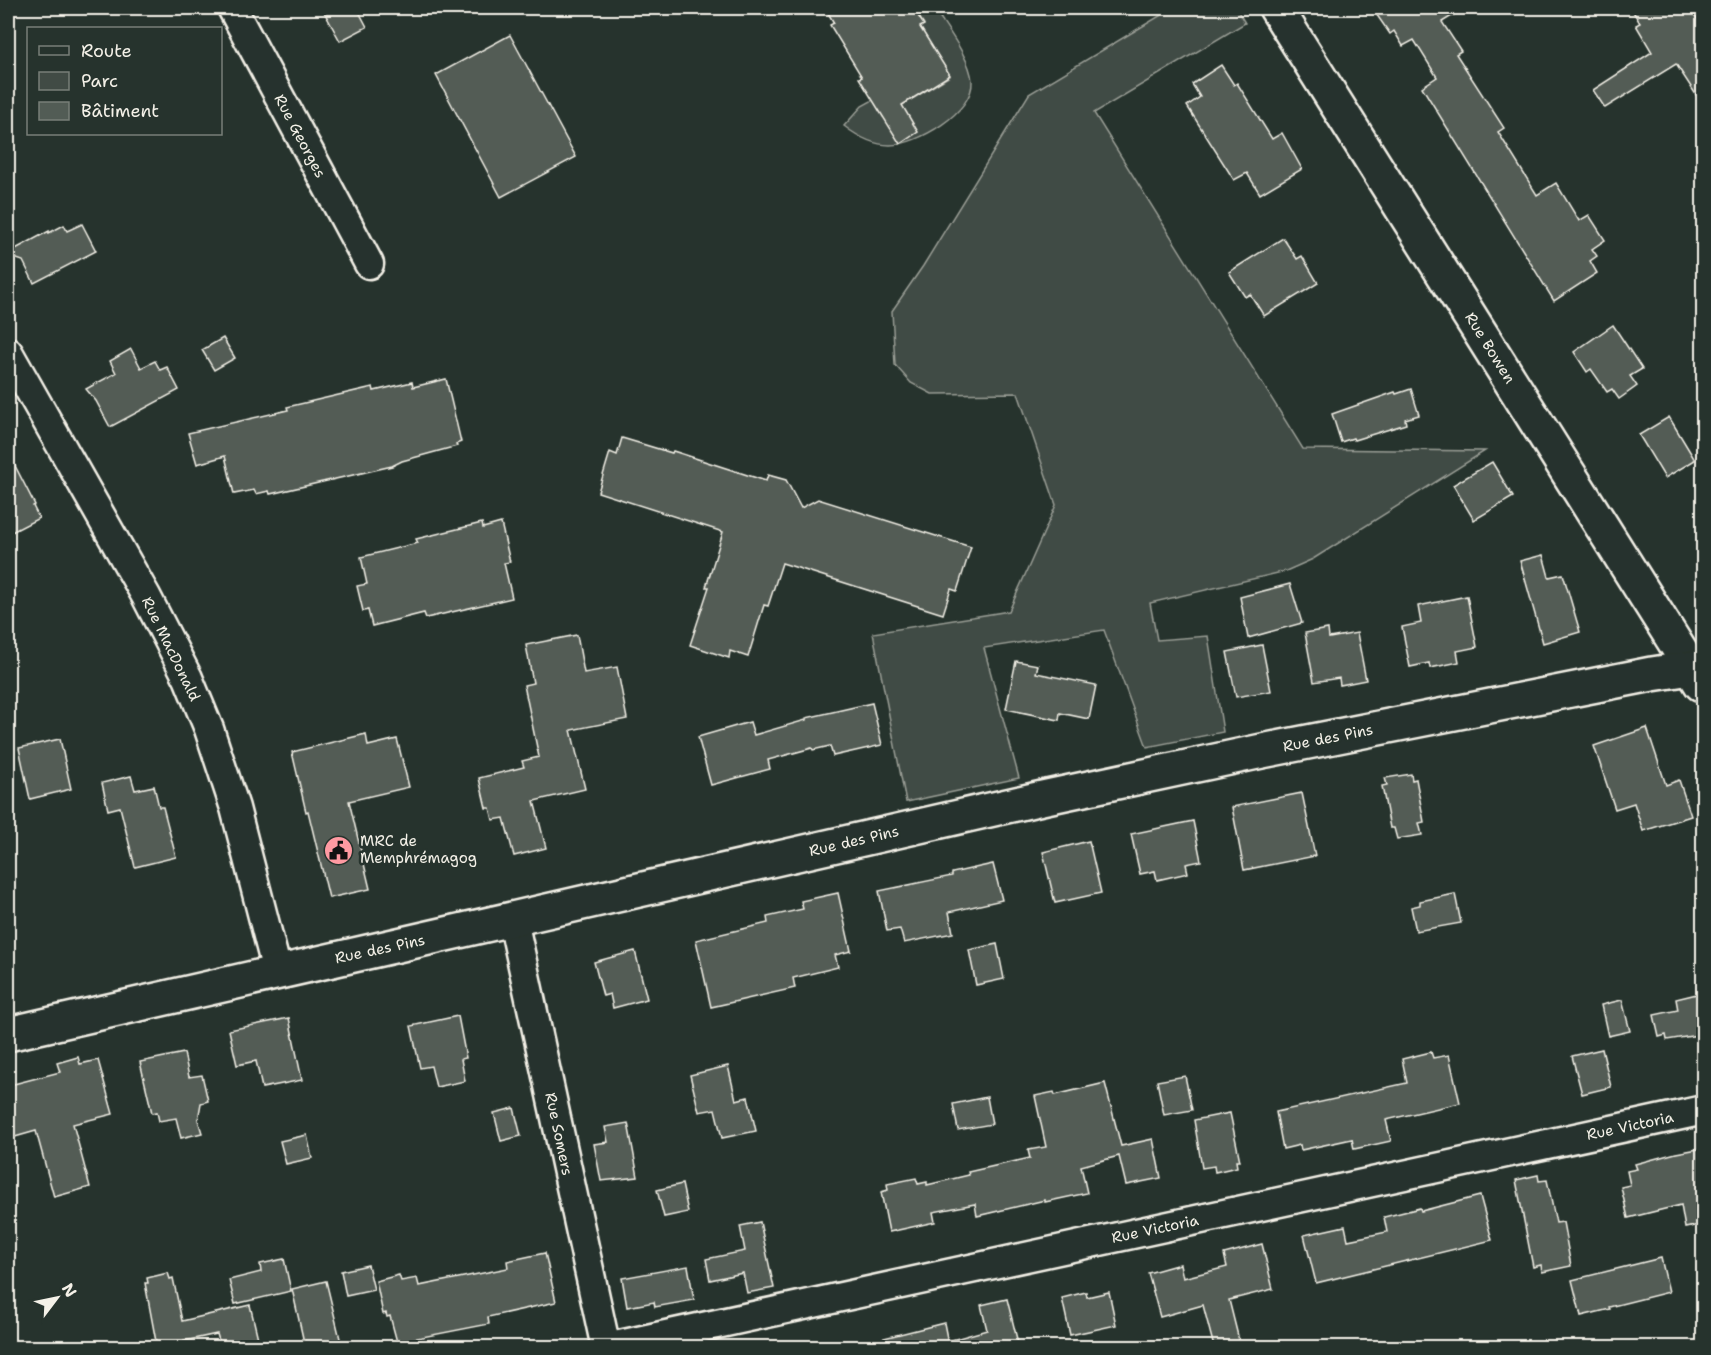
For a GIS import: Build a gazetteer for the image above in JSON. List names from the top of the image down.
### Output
{
  "streets": {
    "street": [
      "Rue Georges",
      "Rue Bowen",
      "Rue MacDonald",
      "Rue des Pins",
      "Rue Victoria",
      "Rue Somers"
    ]
  },
  "crossings": [
    ["Rue Bowen", "Rue des Pins"],
    ["Rue MacDonald", "Rue des Pins"],
    ["Rue des Pins", "Rue Somers"],
    ["Rue Victoria", "Rue Somers"]
  ],
  "places": {
    "public building": ["MRC de Memphrémagog"]
  },
  "legend": ["Route", "Parc", "Bâtiment"],
  "north": "top right"
}
